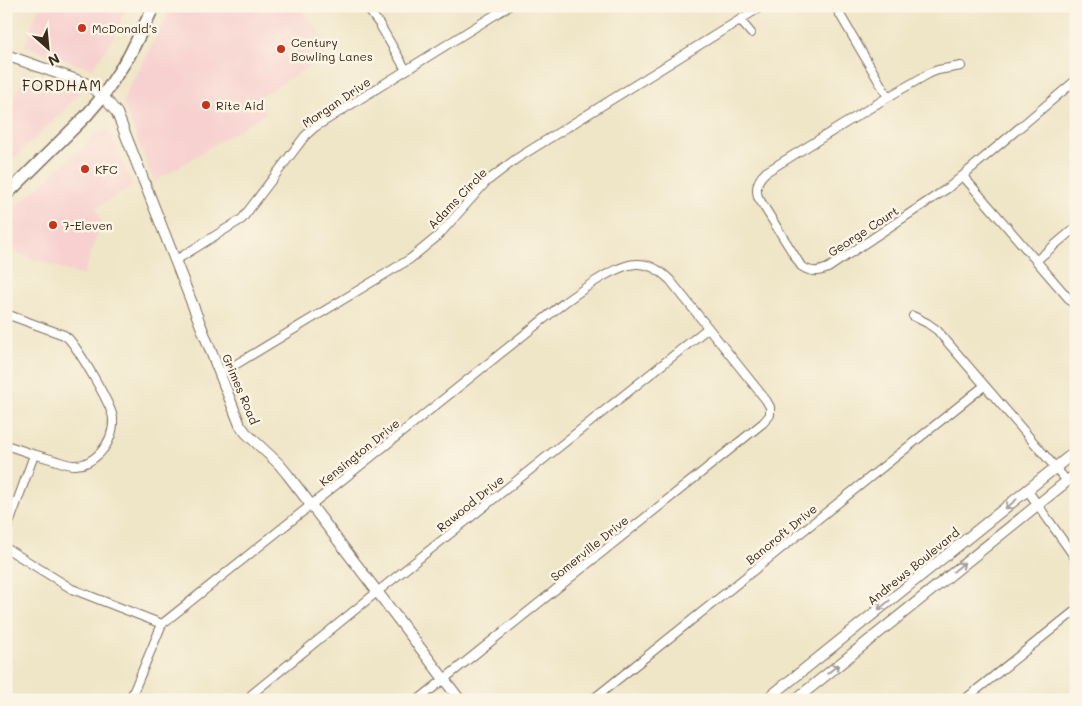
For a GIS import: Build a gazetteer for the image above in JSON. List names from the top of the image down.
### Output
{
  "streets": {
    "street": [
      "Morgan Drive",
      "Adams Circle",
      "George Court",
      "Grimes Road",
      "Kensington Drive",
      "Rawood Drive",
      "Bancroft Drive",
      "Somerville Drive",
      "Andrews Boulevard"
    ]
  },
  "crossings": [
    ["Morgan Drive", "Grimes Road"],
    ["Adams Circle", "Grimes Road"],
    ["Grimes Road", "Kensington Drive"],
    ["Grimes Road", "Rawood Drive"],
    ["Grimes Road", "Somerville Drive"],
    ["Kensington Drive", "Rawood Drive"],
    ["Kensington Drive", "Somerville Drive"],
    ["Rawood Drive", "Somerville Drive"]
  ],
  "districts": ["FORDHAM"],
  "places": [
    "McDonald's",
    "Century Bowling Lanes",
    "Rite Aid",
    "KFC",
    "7-Eleven"
  ],
  "north": "bottom right"
}
